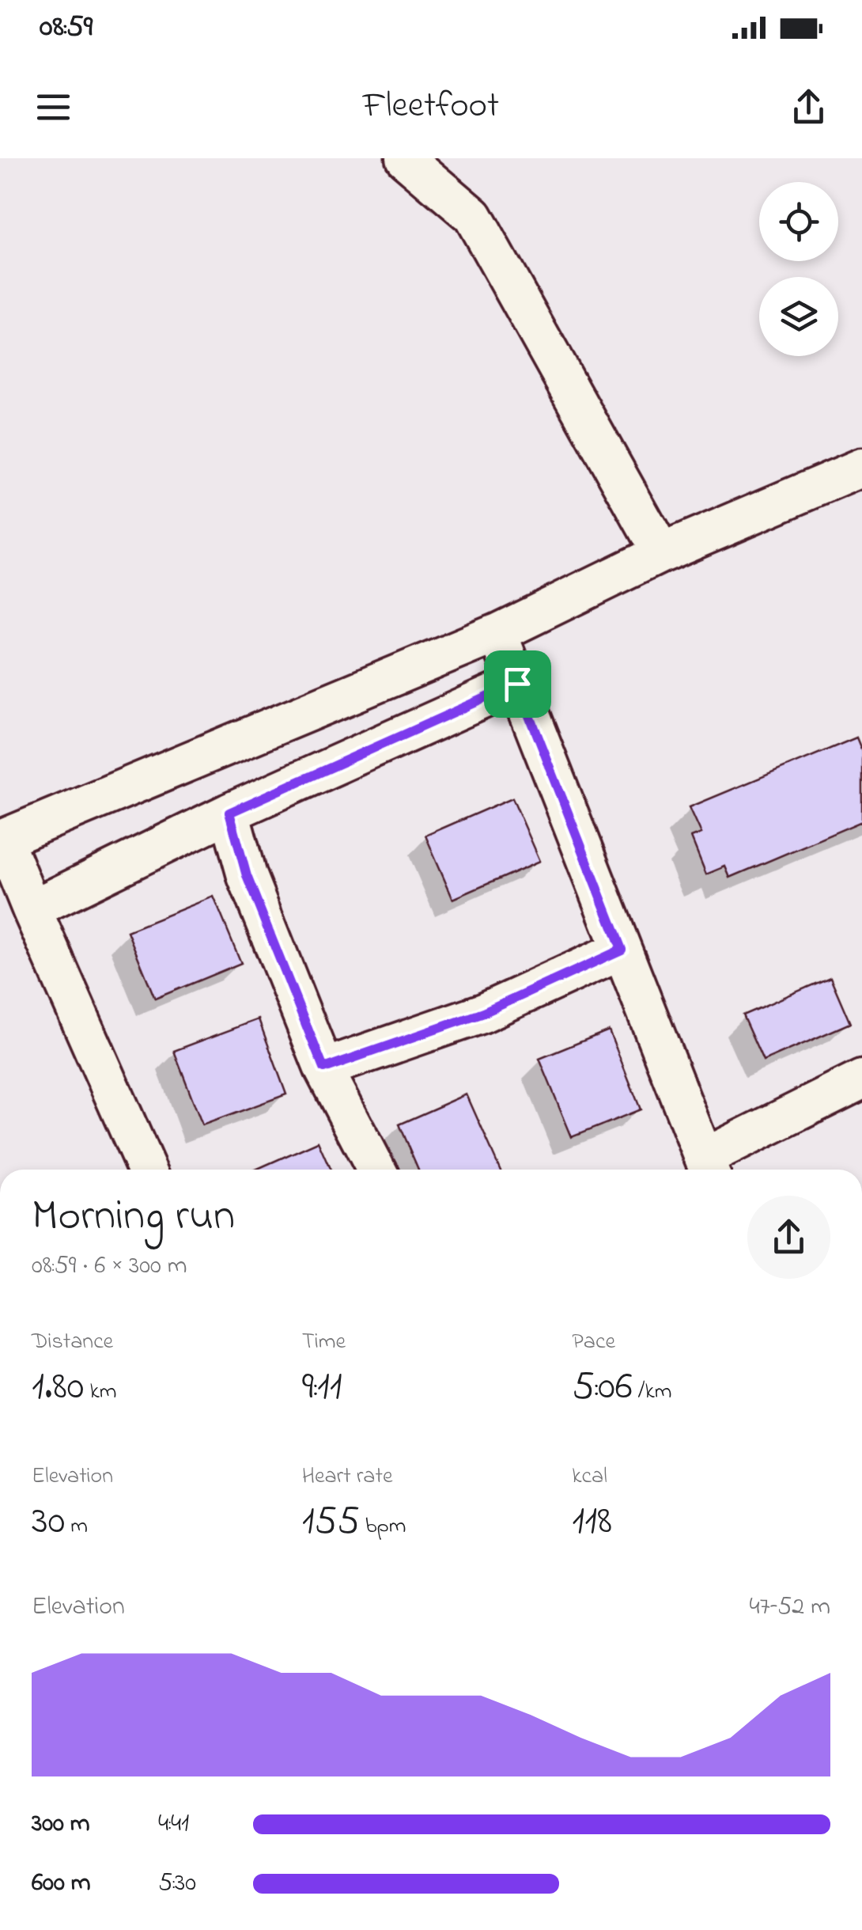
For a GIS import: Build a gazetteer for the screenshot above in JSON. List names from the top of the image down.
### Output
{
  "page": {
    "status": "08:59",
    "header": "Fleetfoot",
    "heading": ["Morning run", "08:59 · 6 × 300 m"],
    "stats": [
      ["Distance", "1.80 km"],
      ["Time", "9:11"],
      ["Pace", "5:06 /km"],
      ["Elevation", "30 m"],
      ["Heart rate", "155 bpm"],
      ["kcal", "118"]
    ],
    "chart": ["Elevation", "47–52 m"],
    "list": [
      {
        "name": "300 m",
        "note": "4:41"
      },
      {
        "name": "600 m",
        "note": "5:30"
      }
    ]
  }
}
